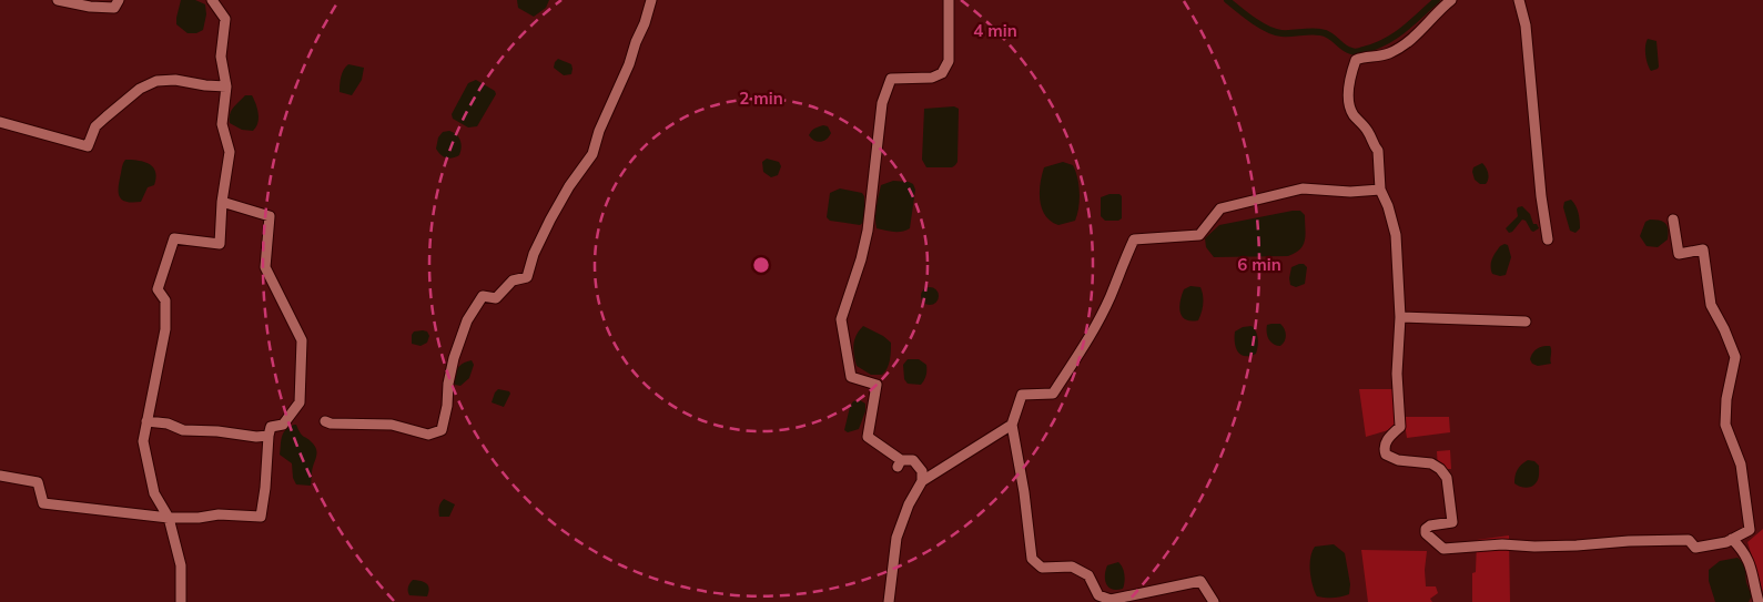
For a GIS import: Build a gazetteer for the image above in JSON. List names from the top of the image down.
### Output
{
  "rings": ["4 min", "2 min", "6 min"]
}
